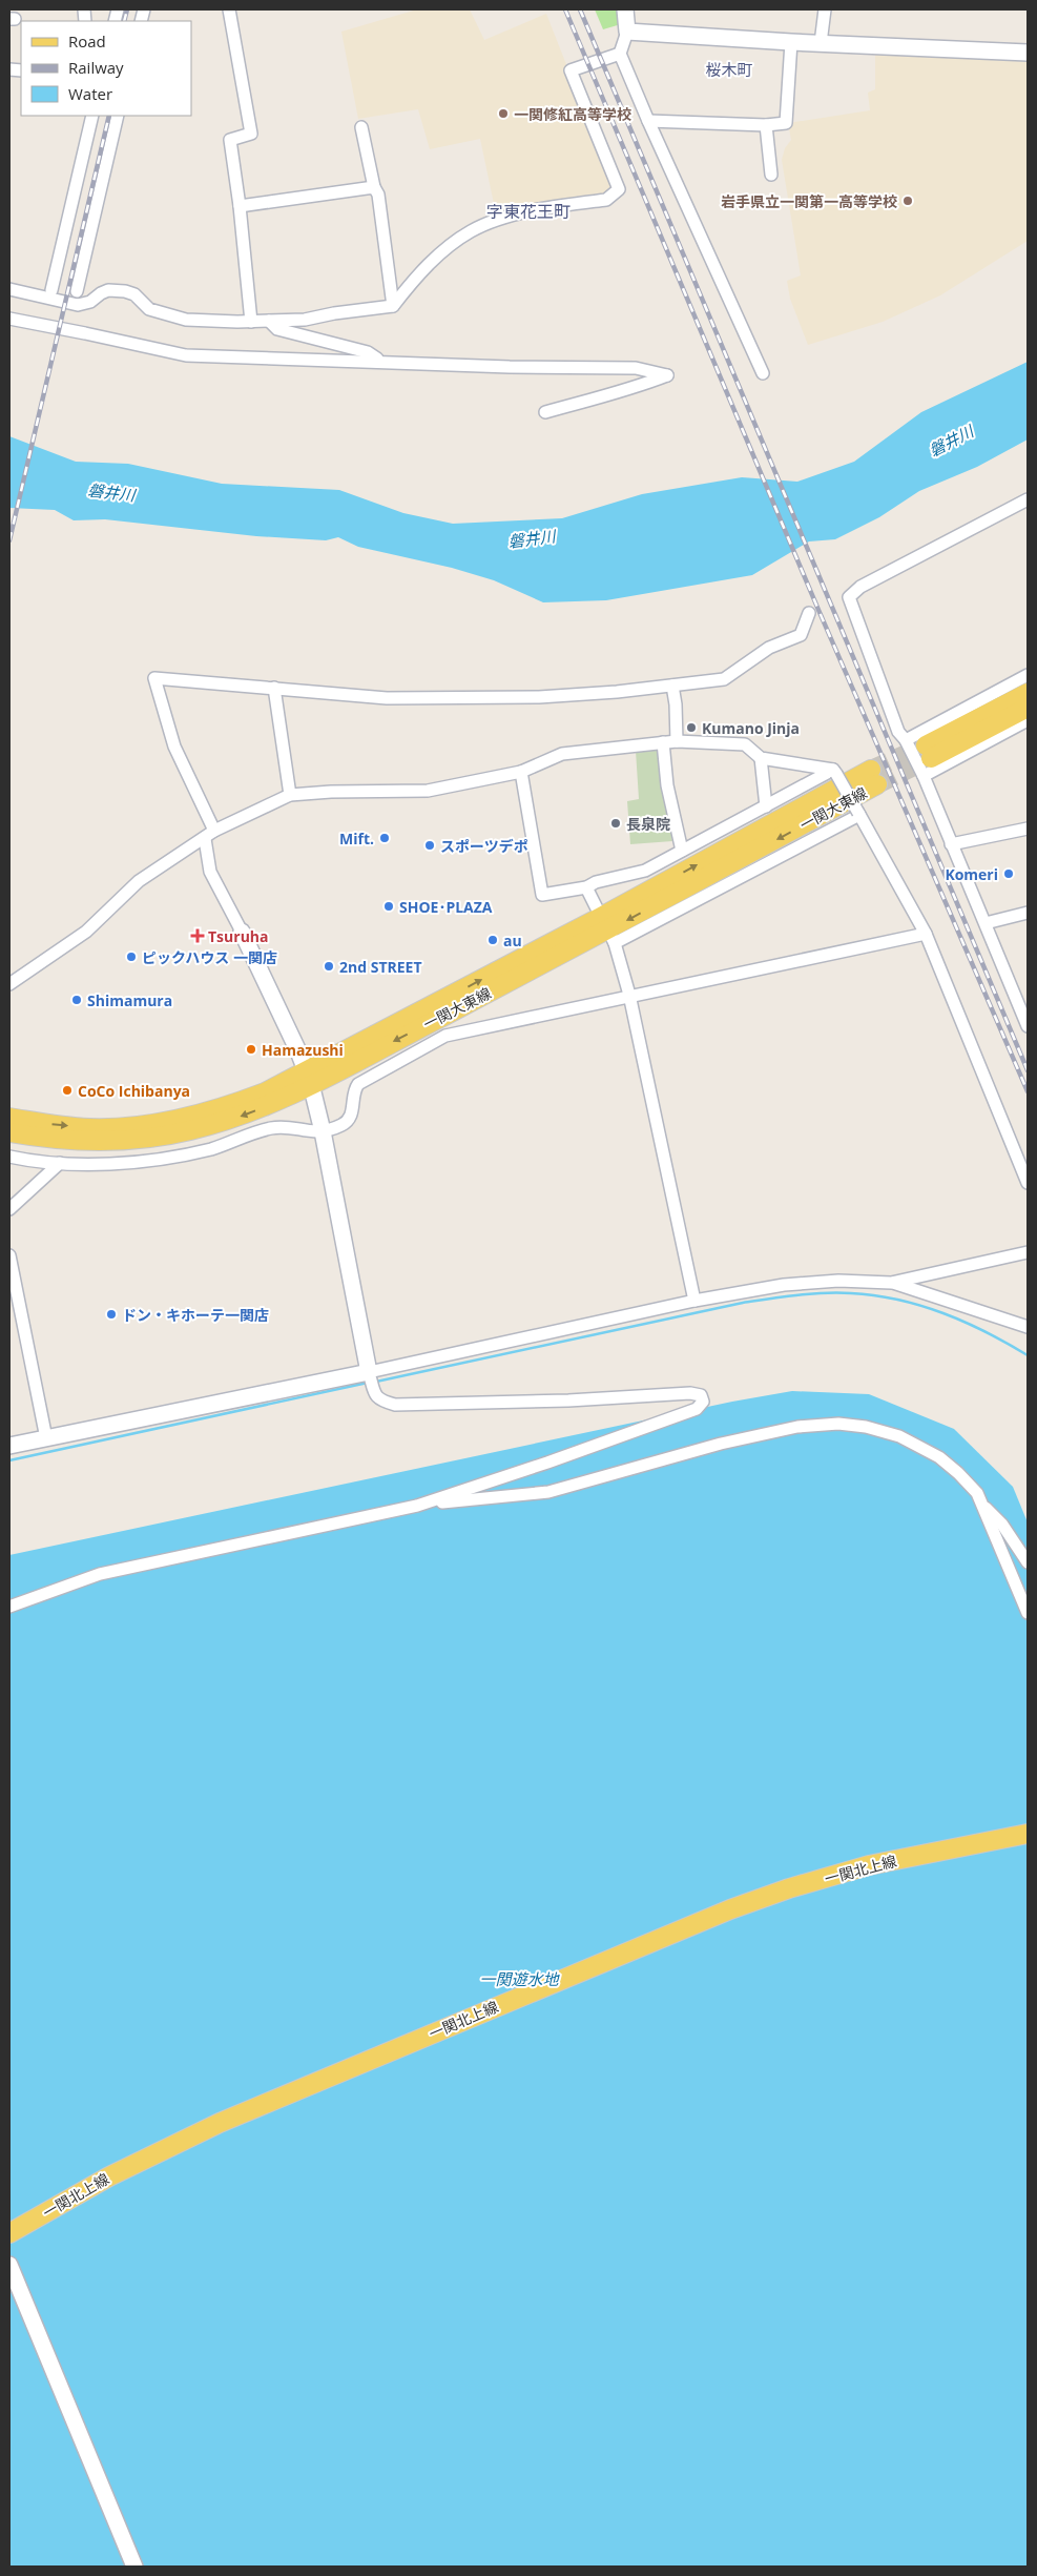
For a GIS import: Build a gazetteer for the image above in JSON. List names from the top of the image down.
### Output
{
  "streets": {
    "main road": ["一関大東線", "一関北上線"]
  },
  "districts": ["桜木町", "字東花王町"],
  "water": ["磐井川", "一関遊水地"],
  "places": {
    "other": [
      "一関修紅高等学校",
      "岩手県立一関第一高等学校",
      "Kumano Jinja",
      "長泉院",
      "Mift.",
      "スポーツデポ",
      "Komeri",
      "SHOE･PLAZA",
      "au",
      "ピックハウス 一関店",
      "2nd STREET",
      "Shimamura",
      "Hamazushi",
      "CoCo Ichibanya",
      "ドン・キホーテ一関店"
    ],
    "health": ["Tsuruha"]
  },
  "legend": ["Road", "Railway", "Water"]
}
